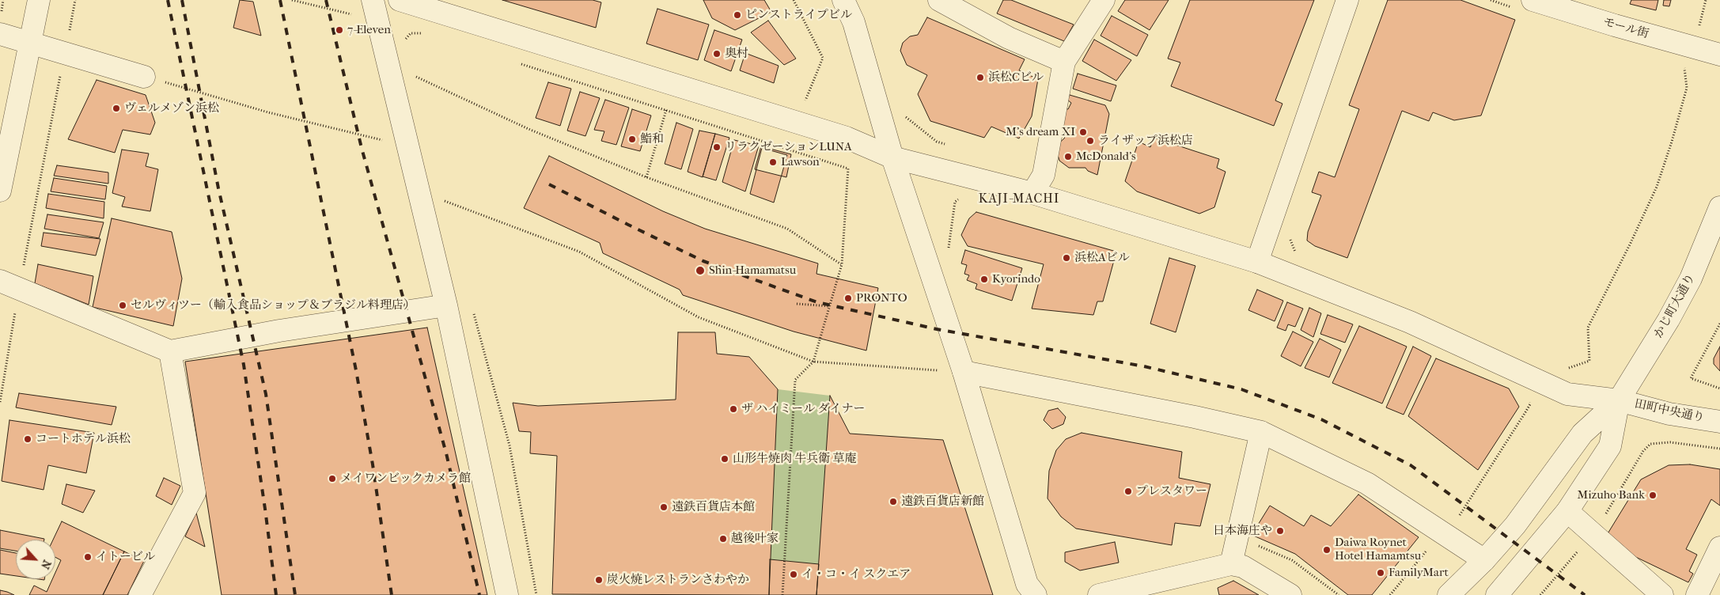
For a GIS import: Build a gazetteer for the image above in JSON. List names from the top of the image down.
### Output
{
  "streets": {
    "street": ["モール街", "かじ町大通り", "田町中央通り"]
  },
  "crossings": [
    ["かじ町大通り", "田町中央通り"]
  ],
  "districts": ["KAJI-MACHI"],
  "places": [
    "ピンストライプビル",
    "7-Eleven",
    "奥村",
    "浜松Cビル",
    "ヴェルメゾン浜松",
    "M's dream XI",
    "鮨和",
    "ライザップ浜松店",
    "リラクゼーションLUNA",
    "McDonald's",
    "Lawson",
    "浜松Aビル",
    "Shin-Hamamatsu",
    "Kyorindo",
    "PRONTO",
    "セルヴィツー（輸入食品ショップ＆ブラジル料理店）",
    "ザ ハイミール ダイナー",
    "コートホテル浜松",
    "山形牛焼肉 牛兵衛 草庵",
    "メイワンビックカメラ館",
    "プレスタワー",
    "Mizuho Bank",
    "遠鉄百貨店新館",
    "遠鉄百貨店本館",
    "日本海庄や",
    "越後叶家",
    "Daiwa Roynet Hotel Hamamtsu",
    "イトービル",
    "FamilyMart",
    "イ・コ・イ スクエア",
    "炭火焼レストランさわやか"
  ],
  "north": "bottom right"
}
